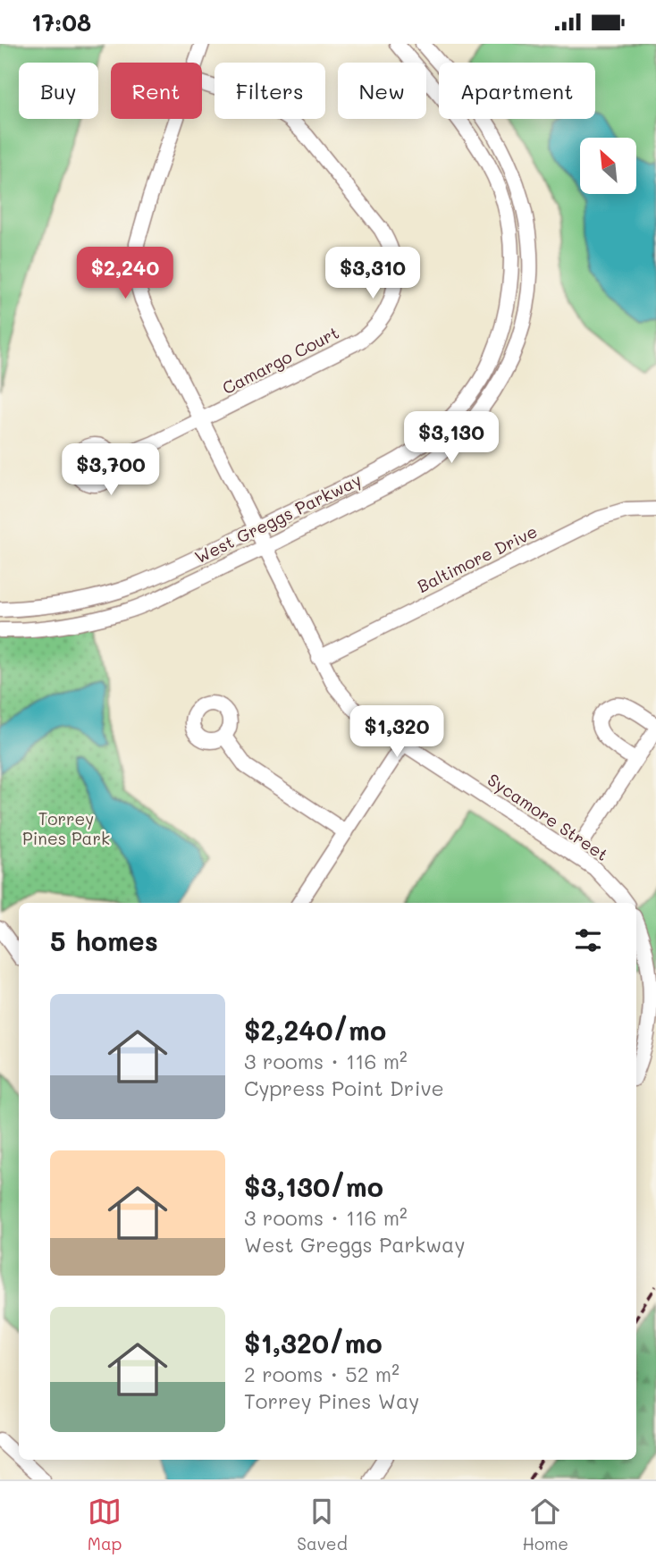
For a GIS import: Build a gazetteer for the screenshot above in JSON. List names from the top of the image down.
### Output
{
  "streets": {
    "street": [
      "Camargo Court",
      "West Greggs Parkway",
      "Baltimore Drive",
      "Sycamore Street"
    ]
  },
  "crossings": [
    ["Camargo Court", "Sycamore Street"],
    ["West Greggs Parkway", "Sycamore Street"],
    ["Baltimore Drive", "Sycamore Street"]
  ],
  "parks": ["Torrey Pines Park"],
  "north": "top left",
  "page": {
    "status": "17:08",
    "chip": [
      "Buy",
      "Rent",
      "Filters",
      "New",
      "Apartment"
    ],
    "price": [
      "$2,240",
      "$3,310",
      "$3,130",
      "$3,700",
      "$1,320"
    ],
    "heading": "5 homes",
    "list": [
      {
        "name": "$2,240/mo",
        "note": "3 rooms · 116 m² · Cypress Point Drive"
      },
      {
        "name": "$3,130/mo",
        "note": "3 rooms · 116 m² · West Greggs Parkway"
      },
      {
        "name": "$1,320/mo",
        "note": "2 rooms · 52 m² · Torrey Pines Way"
      }
    ],
    "tabs": ["Map", "Saved", "Home"]
  }
}
